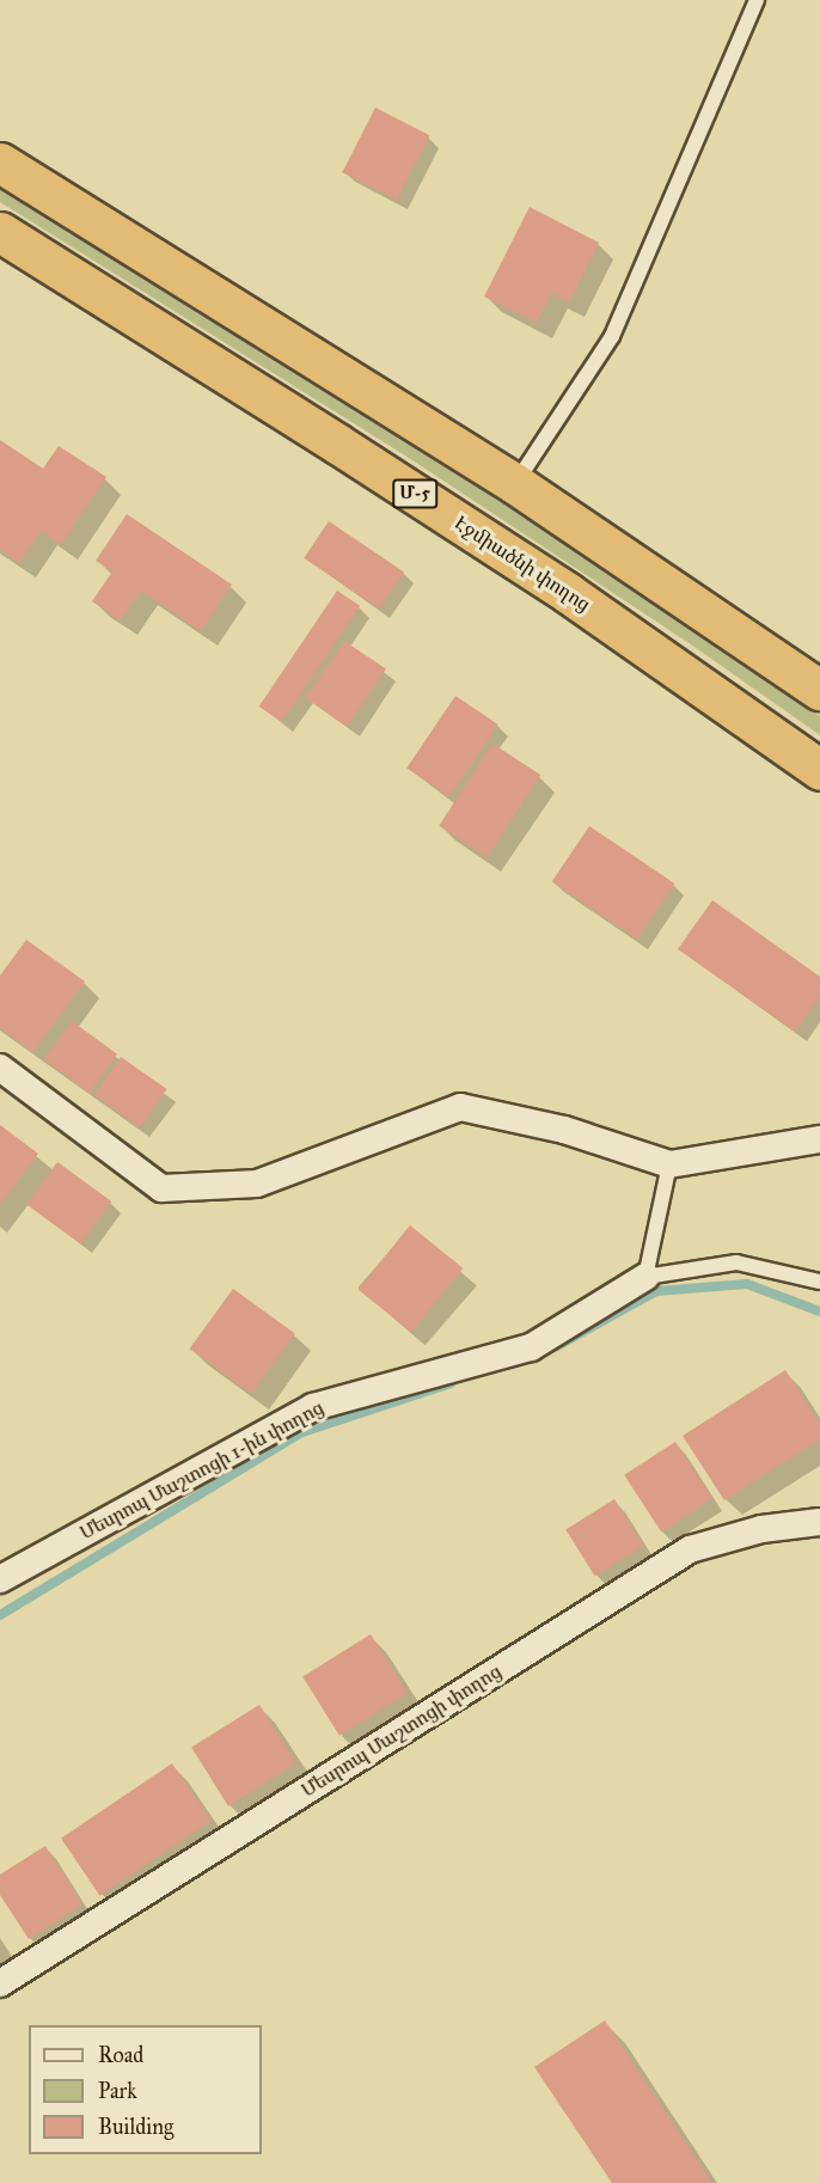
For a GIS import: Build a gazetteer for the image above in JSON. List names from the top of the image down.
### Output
{
  "streets": {
    "highway": ["Մ-5", "Էջմիածնի փողոց"],
    "street": ["Մեսրոպ Մաշտոցի 1-ին փողոց", "Մեսրոպ Մաշտոցի փողոց"]
  },
  "legend": ["Road", "Park", "Building"]
}
